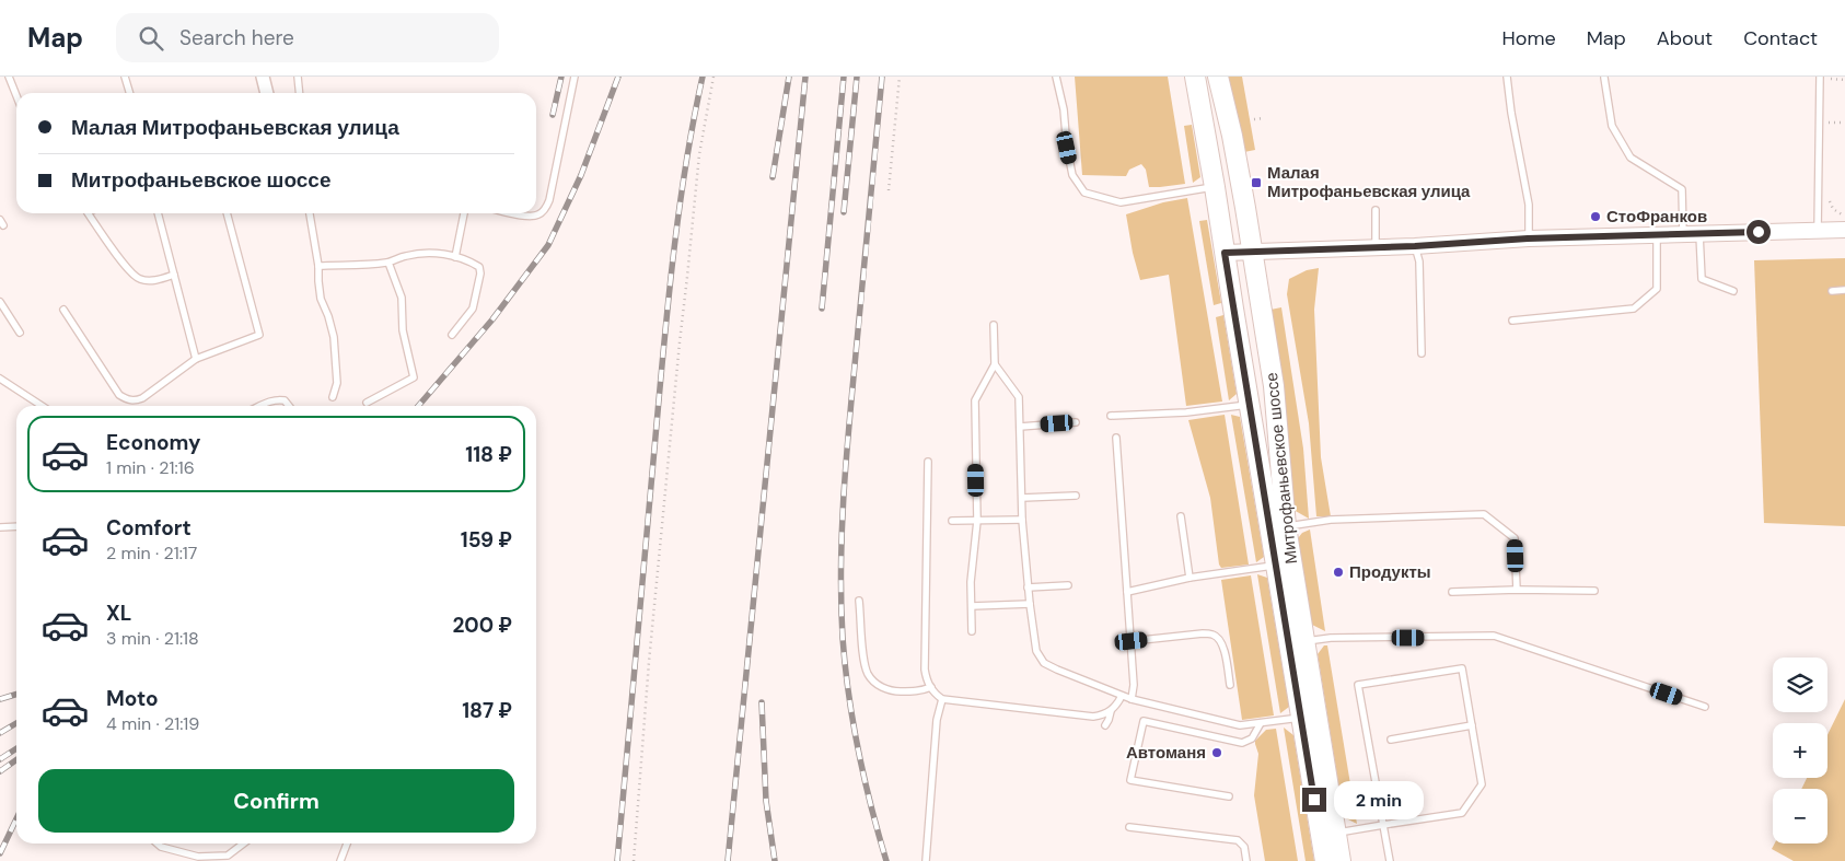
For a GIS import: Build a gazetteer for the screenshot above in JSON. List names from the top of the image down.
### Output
{
  "streets": {
    "main road": ["Митрофаньевское шоссе"]
  },
  "places": {
    "transit": ["Малая Митрофаньевская улица"],
    "other": ["СтоФранков", "Продукты", "Автоманя"]
  },
  "page": {
    "header": "Map",
    "search": "Search here",
    "nav": [
      "Home",
      "Map",
      "About",
      "Contact"
    ],
    "banner": ["Малая Митрофаньевская улица", "Митрофаньевское шоссе"],
    "list": [
      {
        "name": "Economy",
        "note": "1 min · 21:16",
        "value": "118 ₽"
      },
      {
        "name": "Comfort",
        "note": "2 min · 21:17",
        "value": "159 ₽"
      },
      {
        "name": "XL",
        "note": "3 min · 21:18",
        "value": "200 ₽"
      },
      {
        "name": "Moto",
        "note": "4 min · 21:19",
        "value": "187 ₽"
      }
    ],
    "map_buttons": ["+", "−"],
    "buttons": "Confirm",
    "bubble": "2 min"
  }
}
